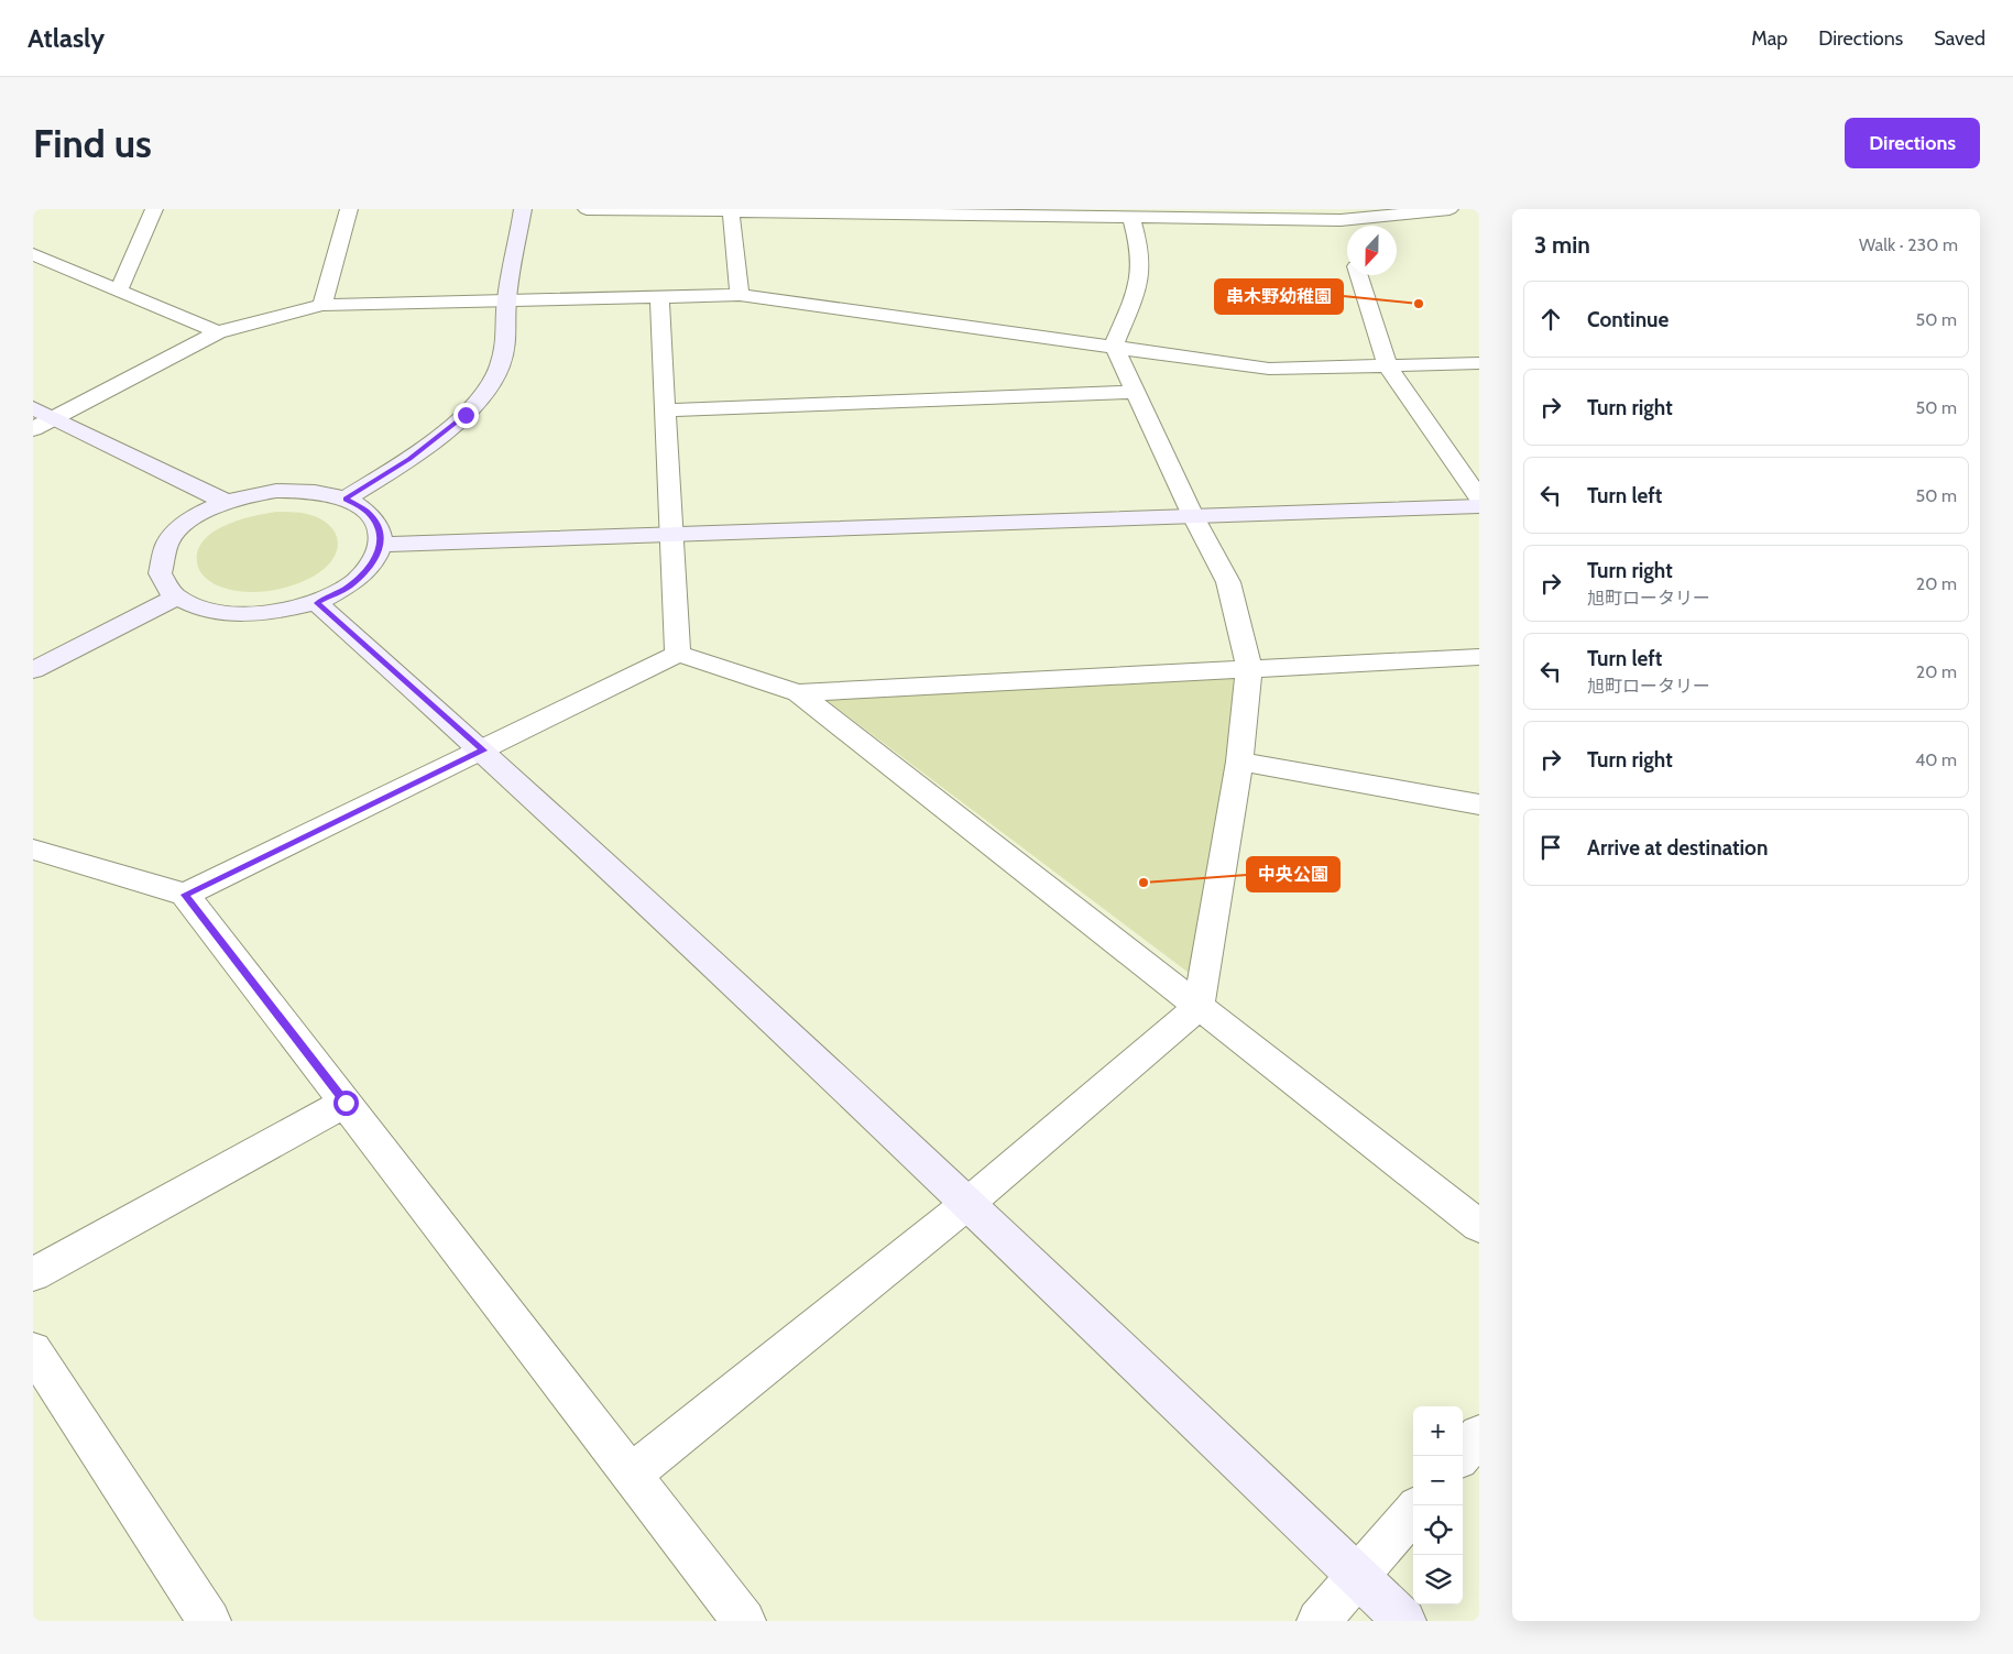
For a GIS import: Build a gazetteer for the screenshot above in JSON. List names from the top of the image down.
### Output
{
  "places": ["串木野幼稚園", "中央公園"],
  "north": "bottom",
  "page": {
    "header": "Atlasly",
    "nav": ["Map", "Directions", "Saved"],
    "buttons": "Directions",
    "title": "Find us",
    "heading": ["3 min", "Walk · 230 m"],
    "list": [
      ["Continue", "50 m"],
      ["Turn right", "50 m"],
      ["Turn left", "50 m"],
      ["Turn right", "旭町ロータリー", "20 m"],
      ["Turn left", "旭町ロータリー", "20 m"],
      ["Turn right", "40 m"],
      "Arrive at destination"
    ],
    "map_buttons": ["+", "−"]
  }
}
